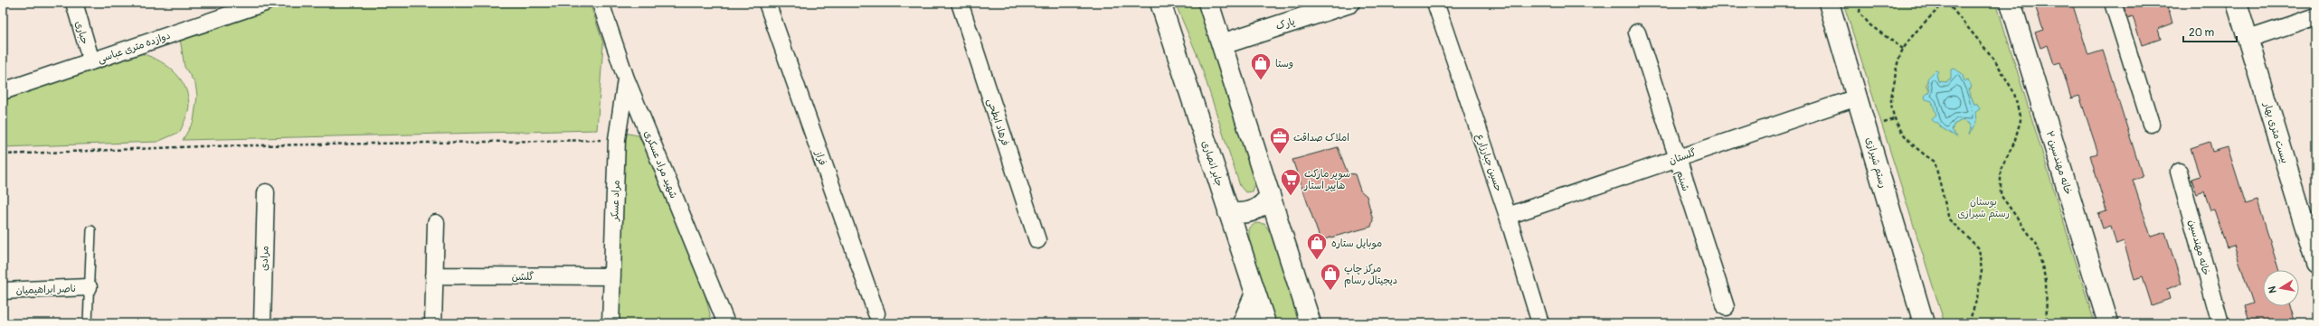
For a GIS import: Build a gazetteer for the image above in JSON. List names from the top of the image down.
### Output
{
  "streets": {
    "street": [
      "پارک",
      "جباری",
      "دوازده متری عباسی",
      "فرهاد ابطحی",
      "بیست متری بهار",
      "گلستان",
      "فراز",
      "حسین جبارزارع",
      "رستم شیرازی",
      "خانه مهندسین ۲",
      "جابر انصاری",
      "شهید مراد عسکری",
      "شبنم",
      "مراد عسکر",
      "خانه مهندسین",
      "مرادی",
      "گلشن",
      "ناصر ابراهیمیان"
    ]
  },
  "crossings": [
    ["جباری", "دوازده متری عباسی"],
    ["گلستان", "حسین جبارزارع"],
    ["گلستان", "رستم شیرازی"],
    ["گلستان", "شبنم"],
    ["شهید مراد عسکری", "مراد عسکر"],
    ["مراد عسکر", "گلشن"]
  ],
  "parks": ["بوستان رستم شیرازی"],
  "places": {
    "shop": ["وستا", "موبایل ستاره", "مرکز چاپ دیجیتال رسام"],
    "office": ["املاک صداقت"],
    "supermarket": ["سوپر مارکت هایپر استار"]
  },
  "scale_bar": "20 m",
  "north": "left"
}
